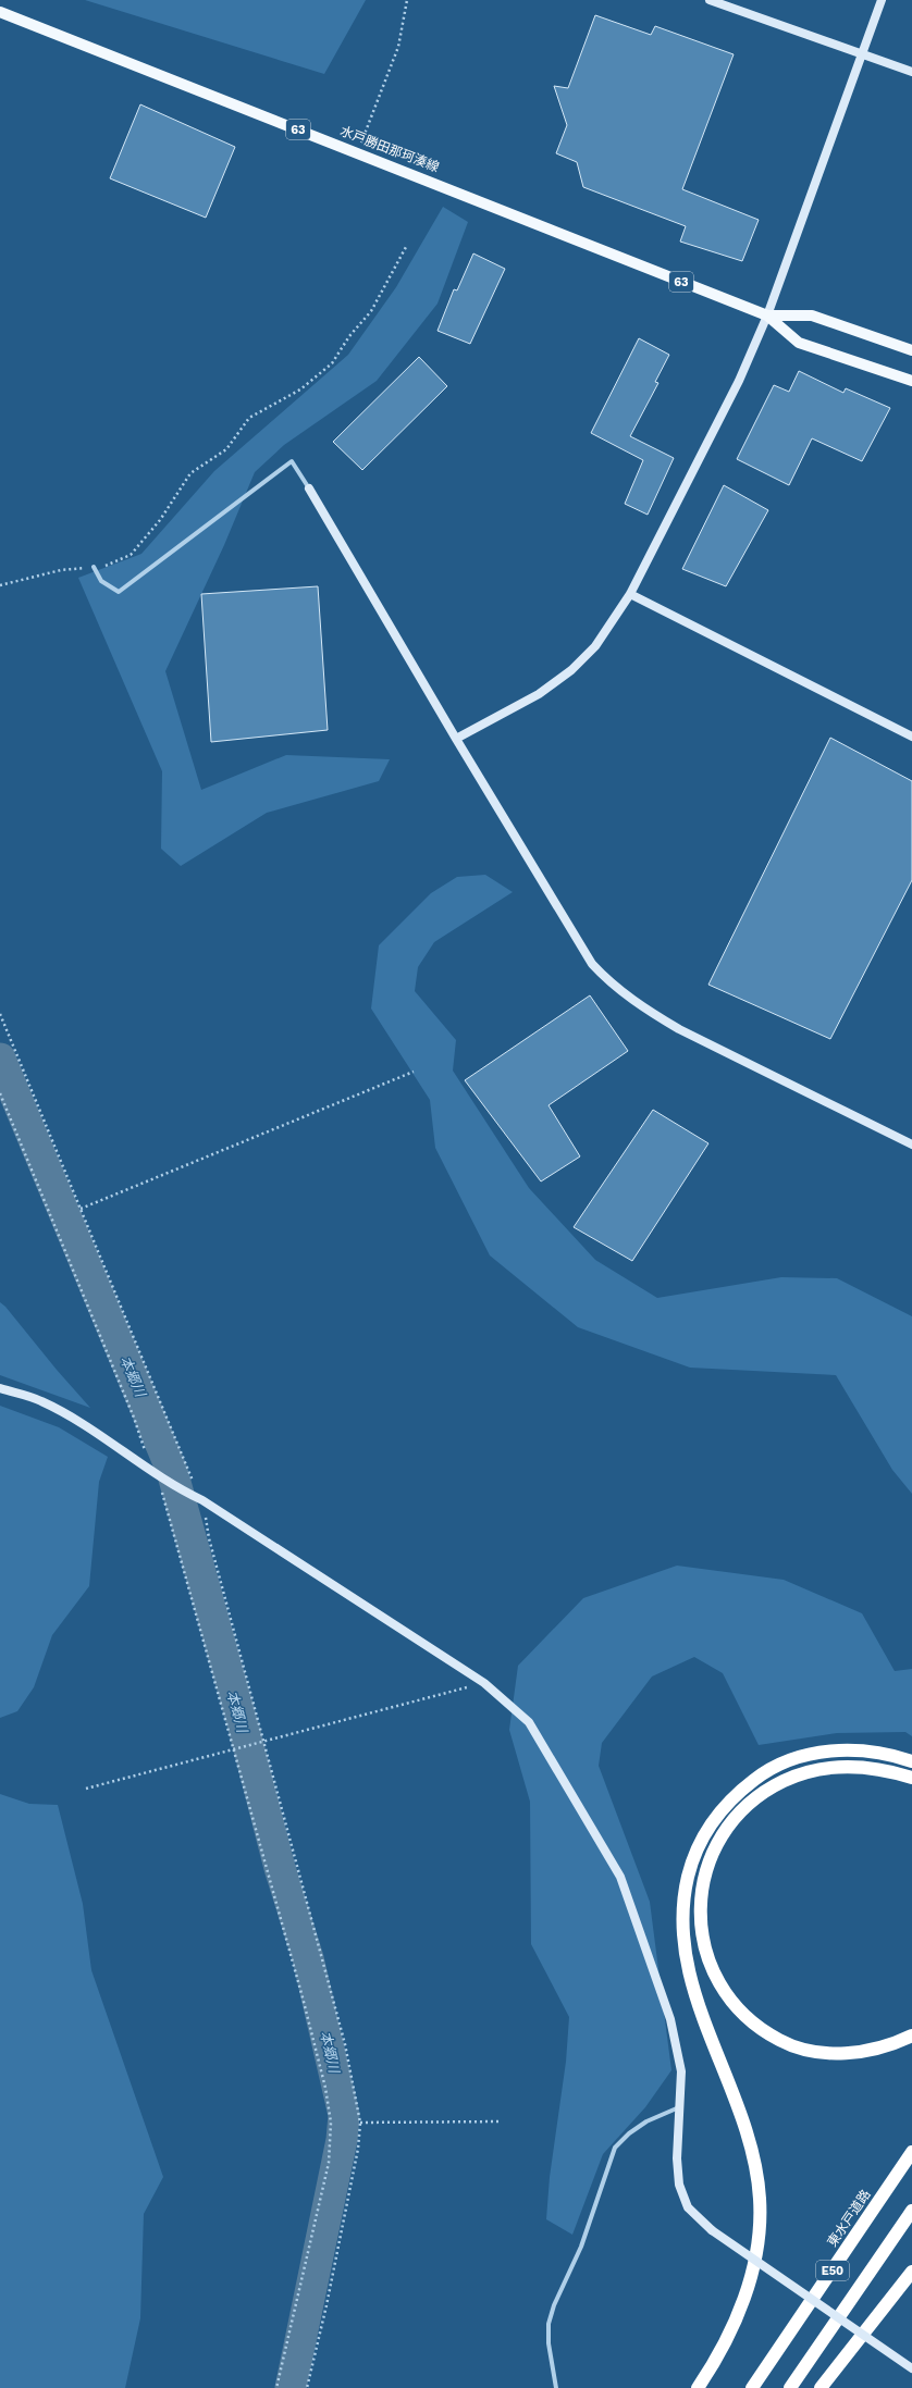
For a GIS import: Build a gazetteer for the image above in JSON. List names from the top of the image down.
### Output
{
  "streets": {
    "highway": ["東水戸道路", "E50"],
    "main road": ["63", "水戸勝田那珂湊線"]
  },
  "water": ["本郷川"]
}
